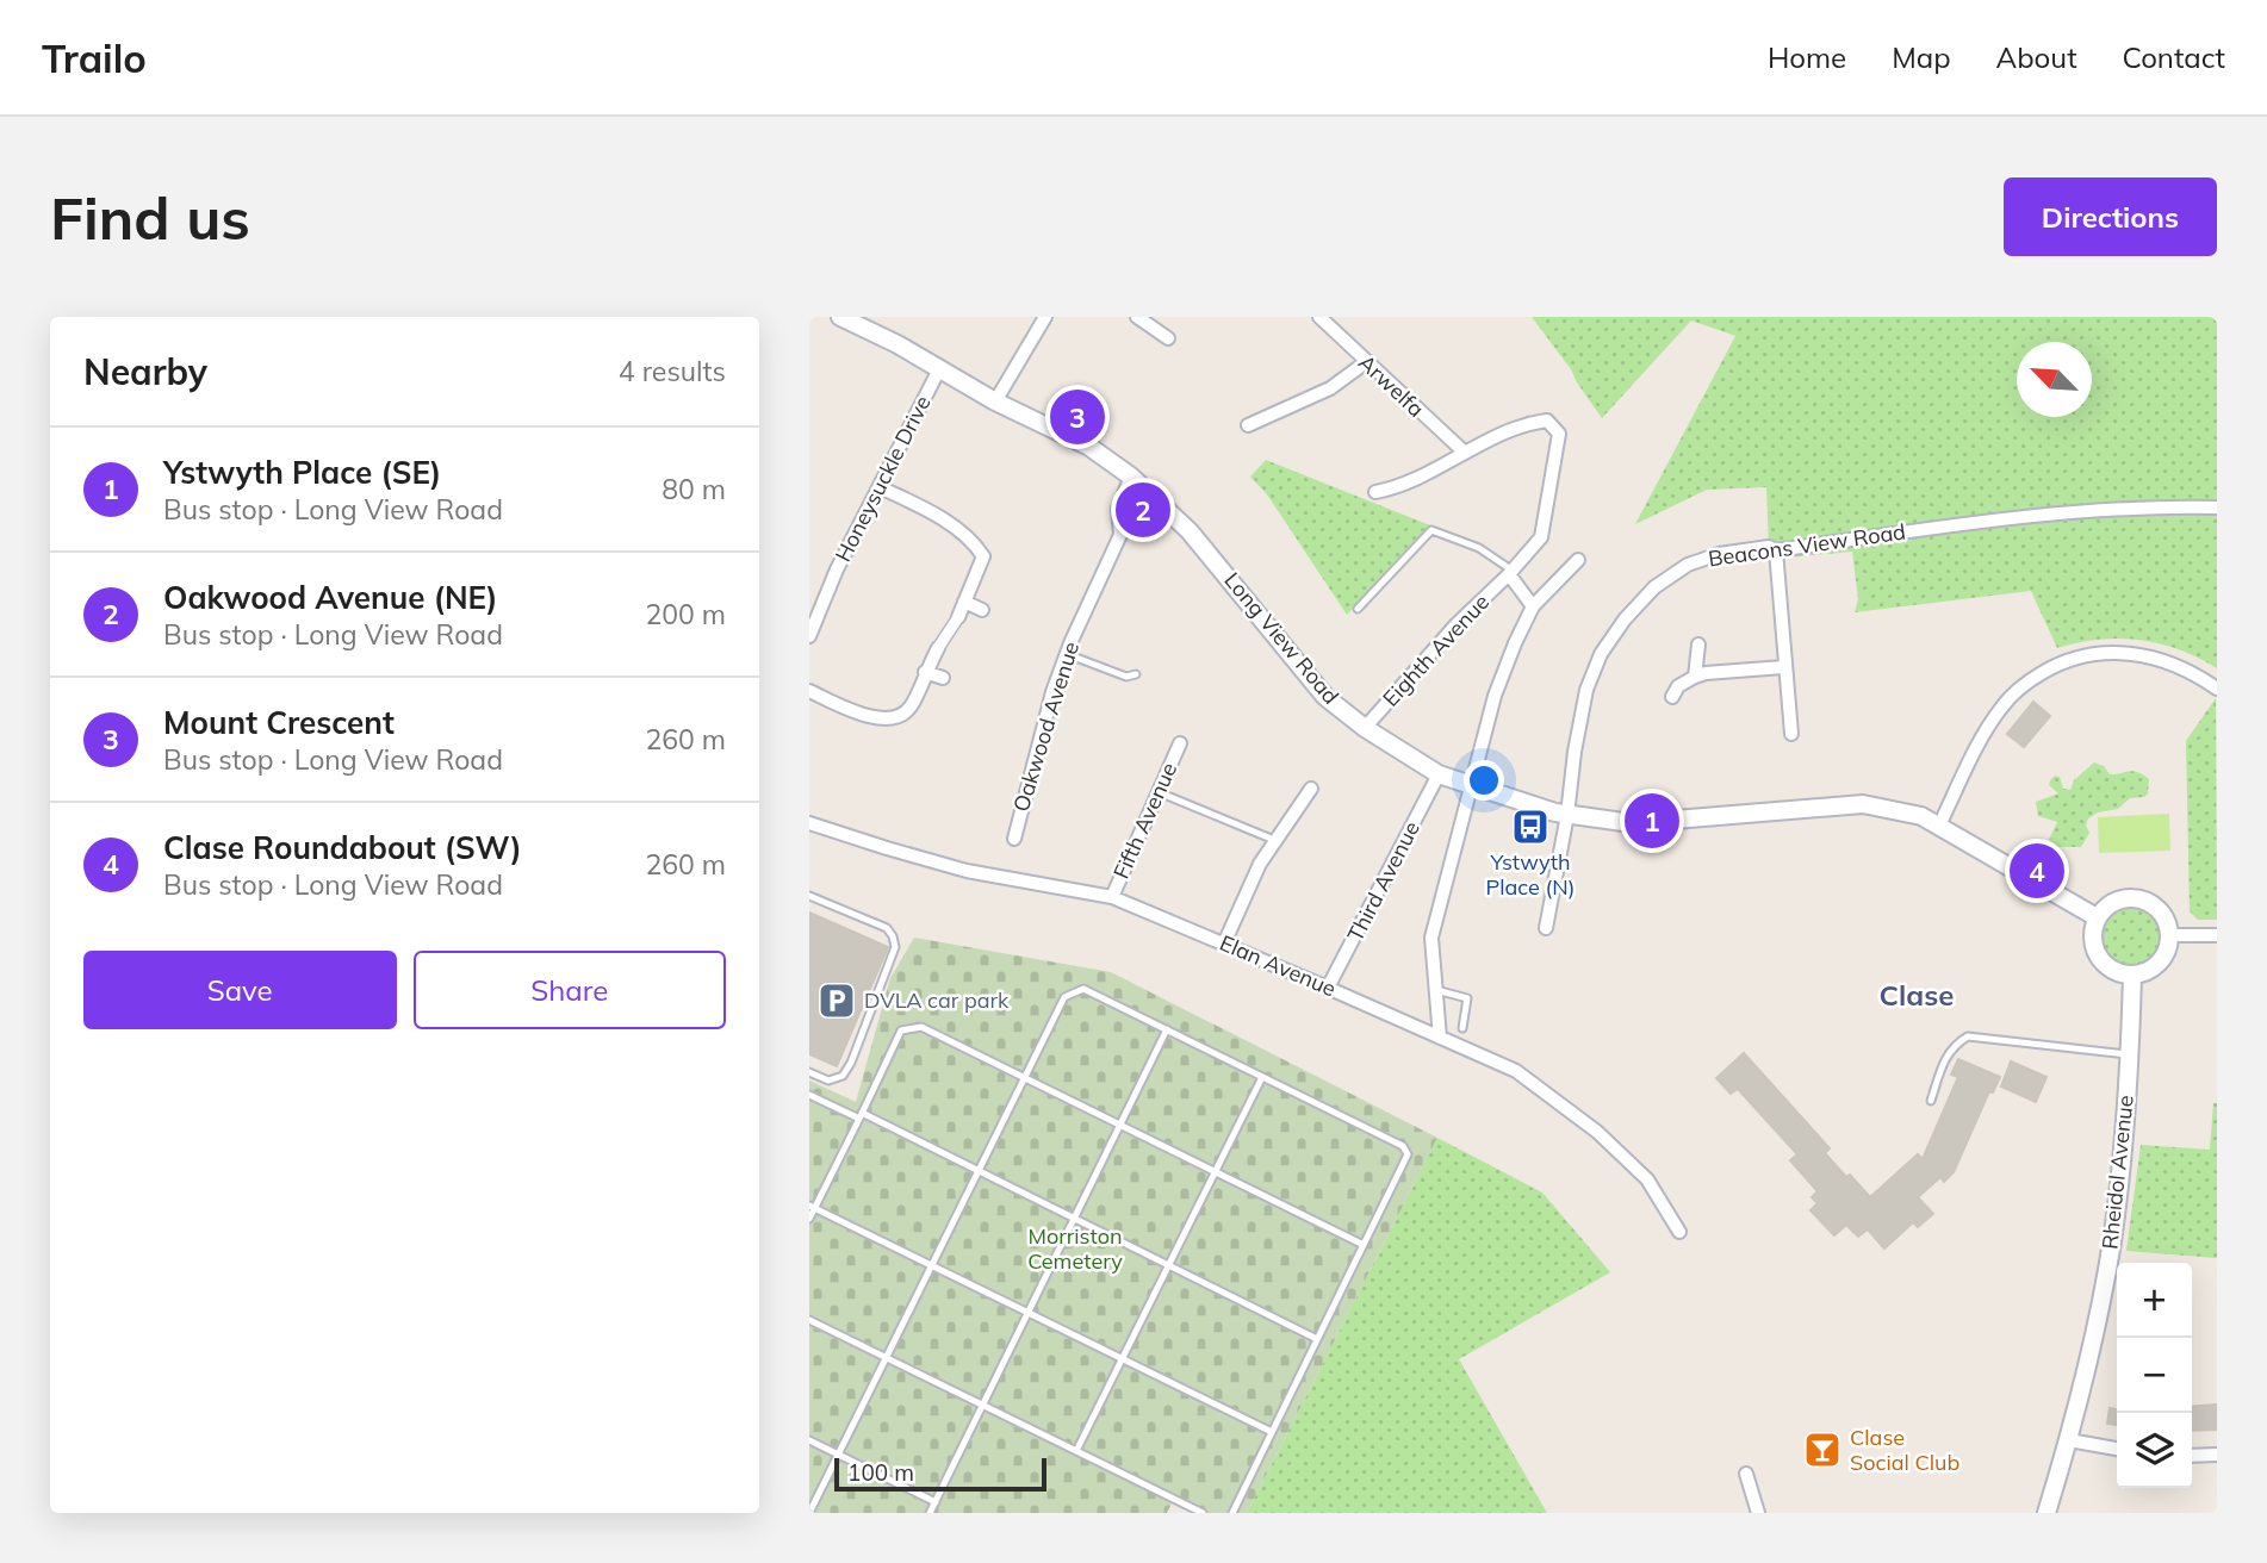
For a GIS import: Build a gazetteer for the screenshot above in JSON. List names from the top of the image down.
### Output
{
  "streets": {
    "street": [
      "Arwelfa",
      "Honeysuckle Drive",
      "Beacons View Road",
      "Long View Road",
      "Eighth Avenue",
      "Oakwood Avenue",
      "Fifth Avenue",
      "Third Avenue",
      "Elan Avenue",
      "Rheidol Avenue"
    ]
  },
  "crossings": [
    ["Arwelfa", "Eighth Avenue"],
    ["Honeysuckle Drive", "Long View Road"],
    ["Beacons View Road", "Long View Road"],
    ["Long View Road", "Eighth Avenue"],
    ["Long View Road", "Oakwood Avenue"],
    ["Long View Road", "Third Avenue"],
    ["Long View Road", "Rheidol Avenue"],
    ["Fifth Avenue", "Elan Avenue"],
    ["Third Avenue", "Elan Avenue"]
  ],
  "districts": ["Clase"],
  "parks": ["Morriston Cemetery"],
  "places": {
    "bus stop": ["Ystwyth Place (N)"],
    "parking": ["DVLA car park"],
    "bar": ["Clase Social Club"]
  },
  "scale_bar": "100 m",
  "north": "top left",
  "page": {
    "header": "Trailo",
    "nav": [
      "Home",
      "Map",
      "About",
      "Contact"
    ],
    "buttons": [
      "Directions",
      ["Save", "Share"]
    ],
    "title": "Find us",
    "heading": ["Nearby", "4 results"],
    "pins": [
      "3",
      "2",
      "1",
      "4"
    ],
    "list": [
      {
        "mark": "1",
        "name": "Ystwyth Place (SE)",
        "note": "Bus stop · Long View Road",
        "value": "80 m"
      },
      {
        "mark": "2",
        "name": "Oakwood Avenue (NE)",
        "note": "Bus stop · Long View Road",
        "value": "200 m"
      },
      {
        "mark": "3",
        "name": "Mount Crescent",
        "note": "Bus stop · Long View Road",
        "value": "260 m"
      },
      {
        "mark": "4",
        "name": "Clase Roundabout (SW)",
        "note": "Bus stop · Long View Road",
        "value": "260 m"
      }
    ],
    "map_buttons": ["+", "−"],
    "scale": "100 m"
  }
}
